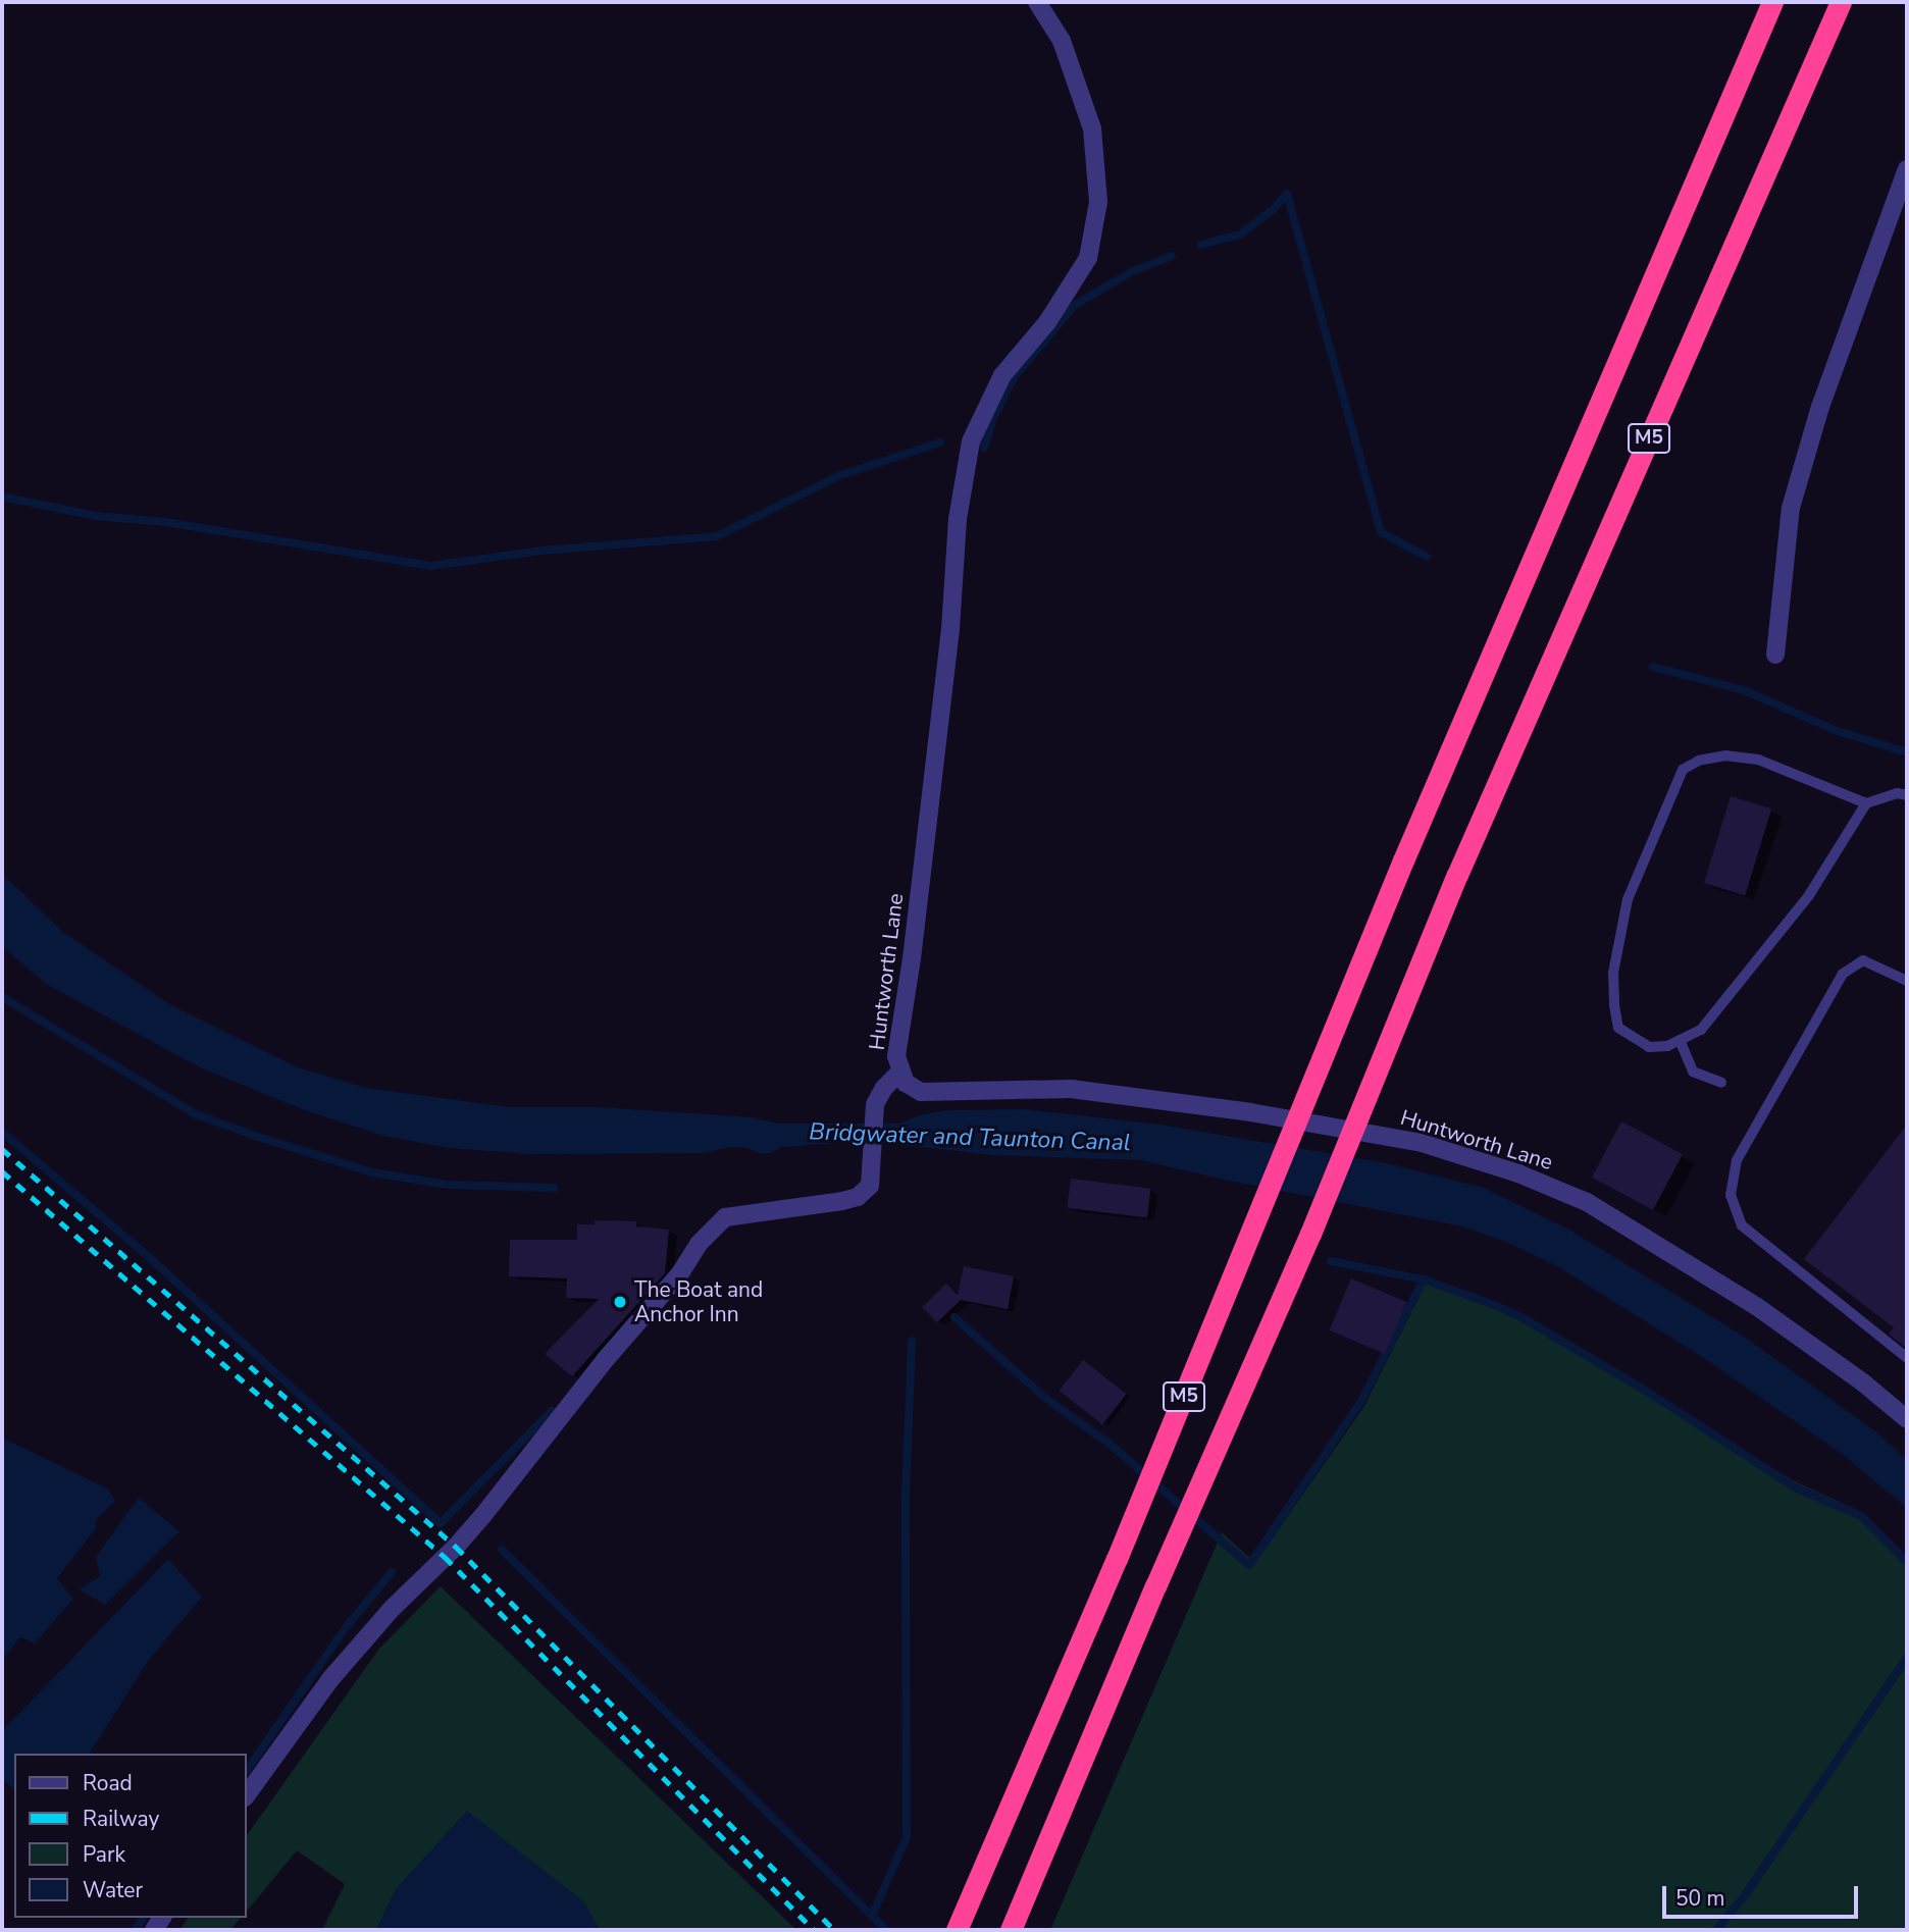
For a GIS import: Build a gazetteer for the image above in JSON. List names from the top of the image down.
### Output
{
  "streets": {
    "highway": ["M5"],
    "street": ["Huntworth Lane"]
  },
  "water": ["Bridgwater and Taunton Canal"],
  "places": ["The Boat and Anchor Inn"],
  "legend": [
    "Road",
    "Railway",
    "Park",
    "Water"
  ],
  "scale_bar": "50 m"
}
